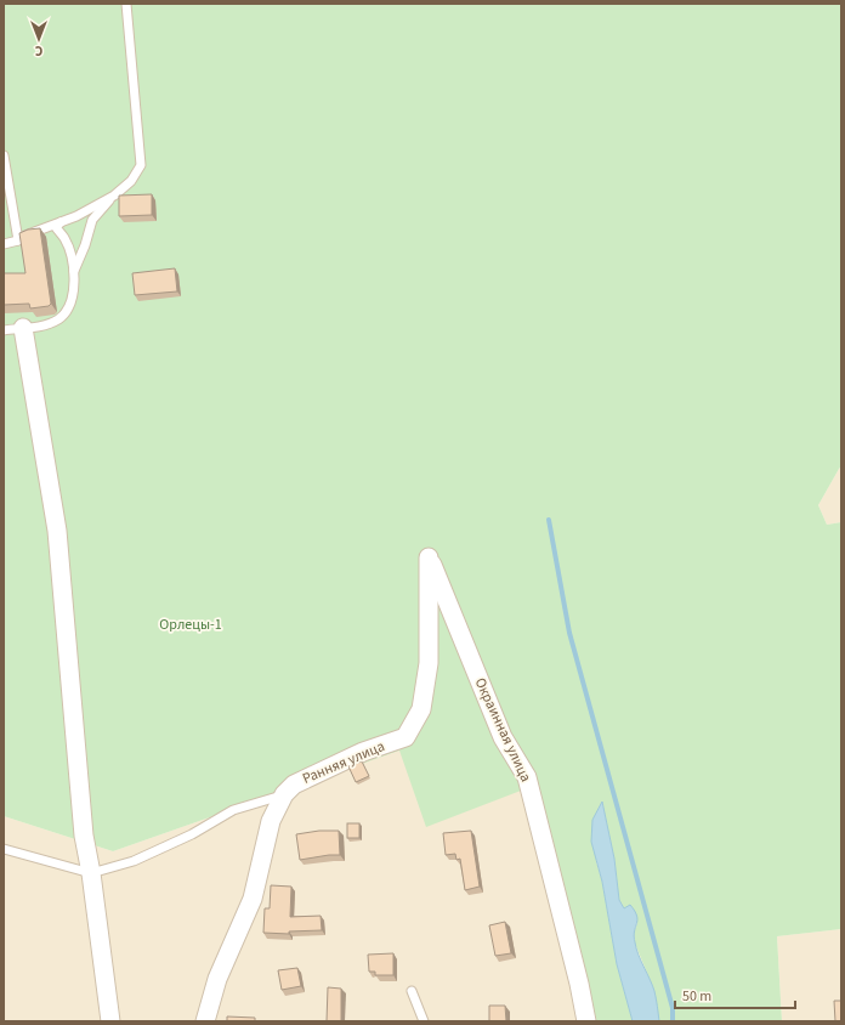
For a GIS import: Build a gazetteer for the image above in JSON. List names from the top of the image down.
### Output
{
  "streets": {
    "street": ["Окраинная улица", "Ранняя улица"]
  },
  "crossings": [
    ["Окраинная улица", "Ранняя улица"]
  ],
  "parks": ["Орлецы-1"],
  "scale_bar": "50 m",
  "north": "bottom"
}
